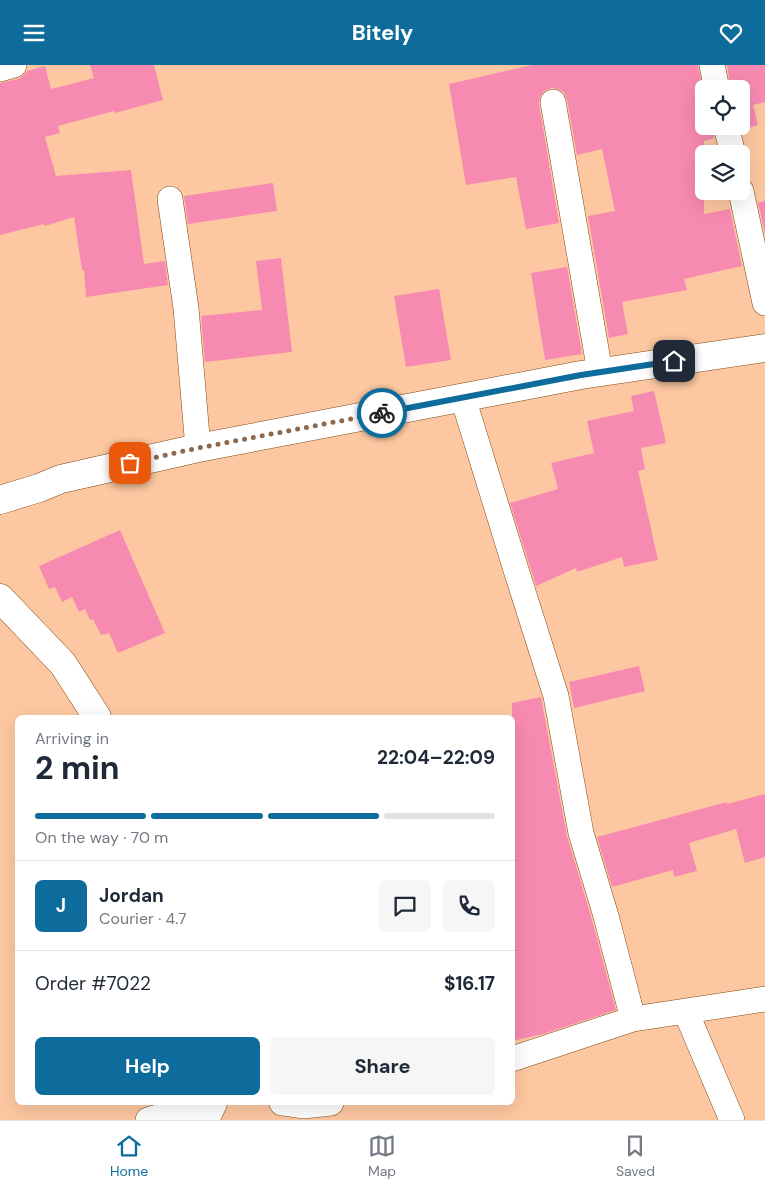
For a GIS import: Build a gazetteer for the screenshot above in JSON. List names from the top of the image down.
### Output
{
  "page": {
    "header": "Bitely",
    "heading": ["2 min", "Arriving in", "22:04–22:09"],
    "panel": [
      "Jordan",
      "Courier · 4.7",
      "Order #7022",
      "$16.17"
    ],
    "bar": "On the way · 70 m",
    "round": "J",
    "buttons": ["Help", "Share"],
    "tabs": ["Home", "Map", "Saved"]
  }
}
